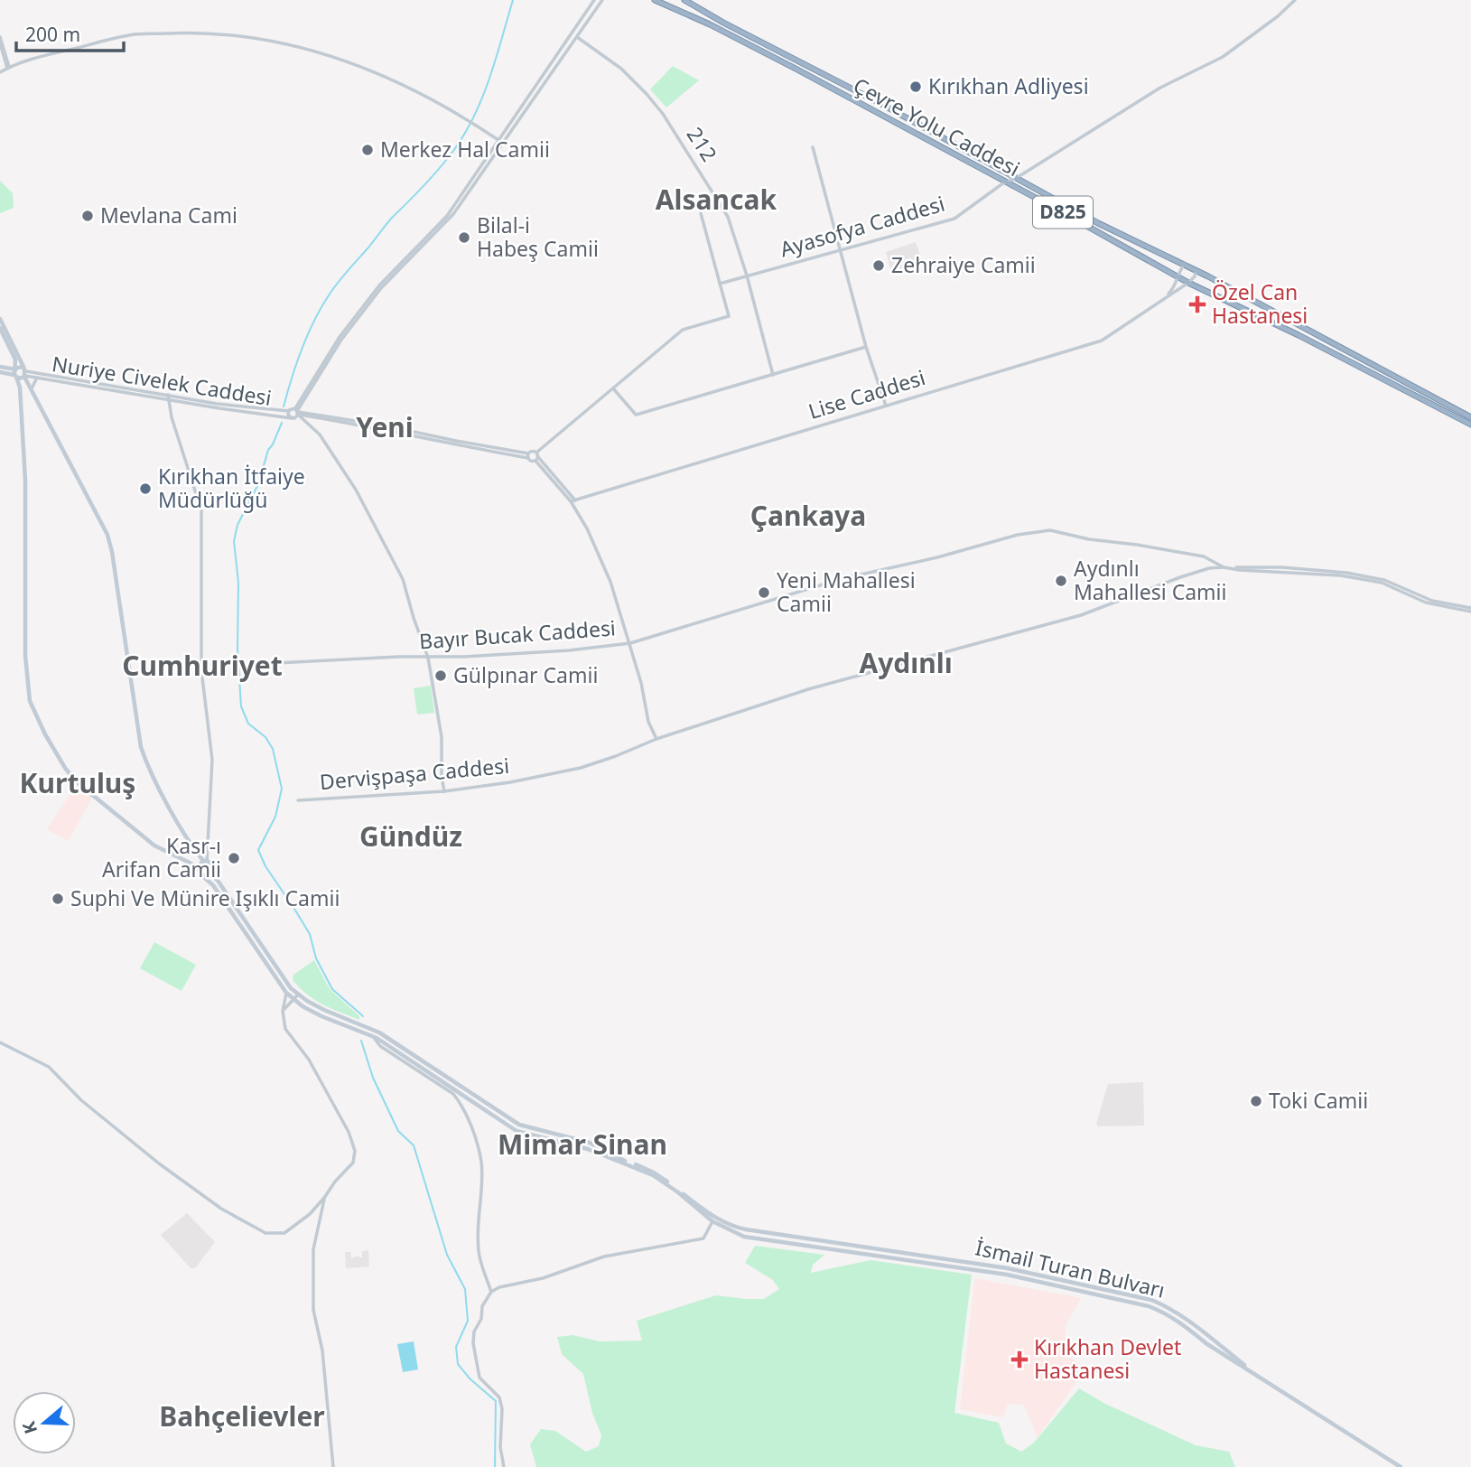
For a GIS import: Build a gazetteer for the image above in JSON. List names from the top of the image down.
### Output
{
  "streets": {
    "highway": ["Çevre Yolu Caddesi", "D825"],
    "main road": ["Nuriye Civelek Caddesi", "İsmail Turan Bulvarı"],
    "street": [
      "212",
      "Ayasofya Caddesi",
      "Lise Caddesi",
      "Bayır Bucak Caddesi",
      "Dervişpaşa Caddesi"
    ]
  },
  "crossings": [
    ["Çevre Yolu Caddesi", "Ayasofya Caddesi"],
    ["Çevre Yolu Caddesi", "Lise Caddesi"],
    ["212", "Ayasofya Caddesi"],
    ["Bayır Bucak Caddesi", "Dervişpaşa Caddesi"]
  ],
  "districts": [
    "Alsancak",
    "Yeni",
    "Çankaya",
    "Aydınlı",
    "Cumhuriyet",
    "Kurtuluş",
    "Gündüz",
    "Mimar Sinan",
    "Bahçelievler"
  ],
  "places": {
    "other": [
      "Kırıkhan Adliyesi",
      "Merkez Hal Camii",
      "Mevlana Cami",
      "Bilal-i Habeş Camii",
      "Zehraiye Camii",
      "Kırıkhan İtfaiye Müdürlüğü",
      "Aydınlı Mahallesi Camii",
      "Yeni Mahallesi Camii",
      "Gülpınar Camii",
      "Kasr-ı Arifan Camii",
      "Suphi Ve Münire Işıklı Camii",
      "Toki Camii"
    ],
    "health": ["Özel Can Hastanesi", "Kırıkhan Devlet Hastanesi"]
  },
  "scale_bar": "200 m",
  "north": "left"
}
